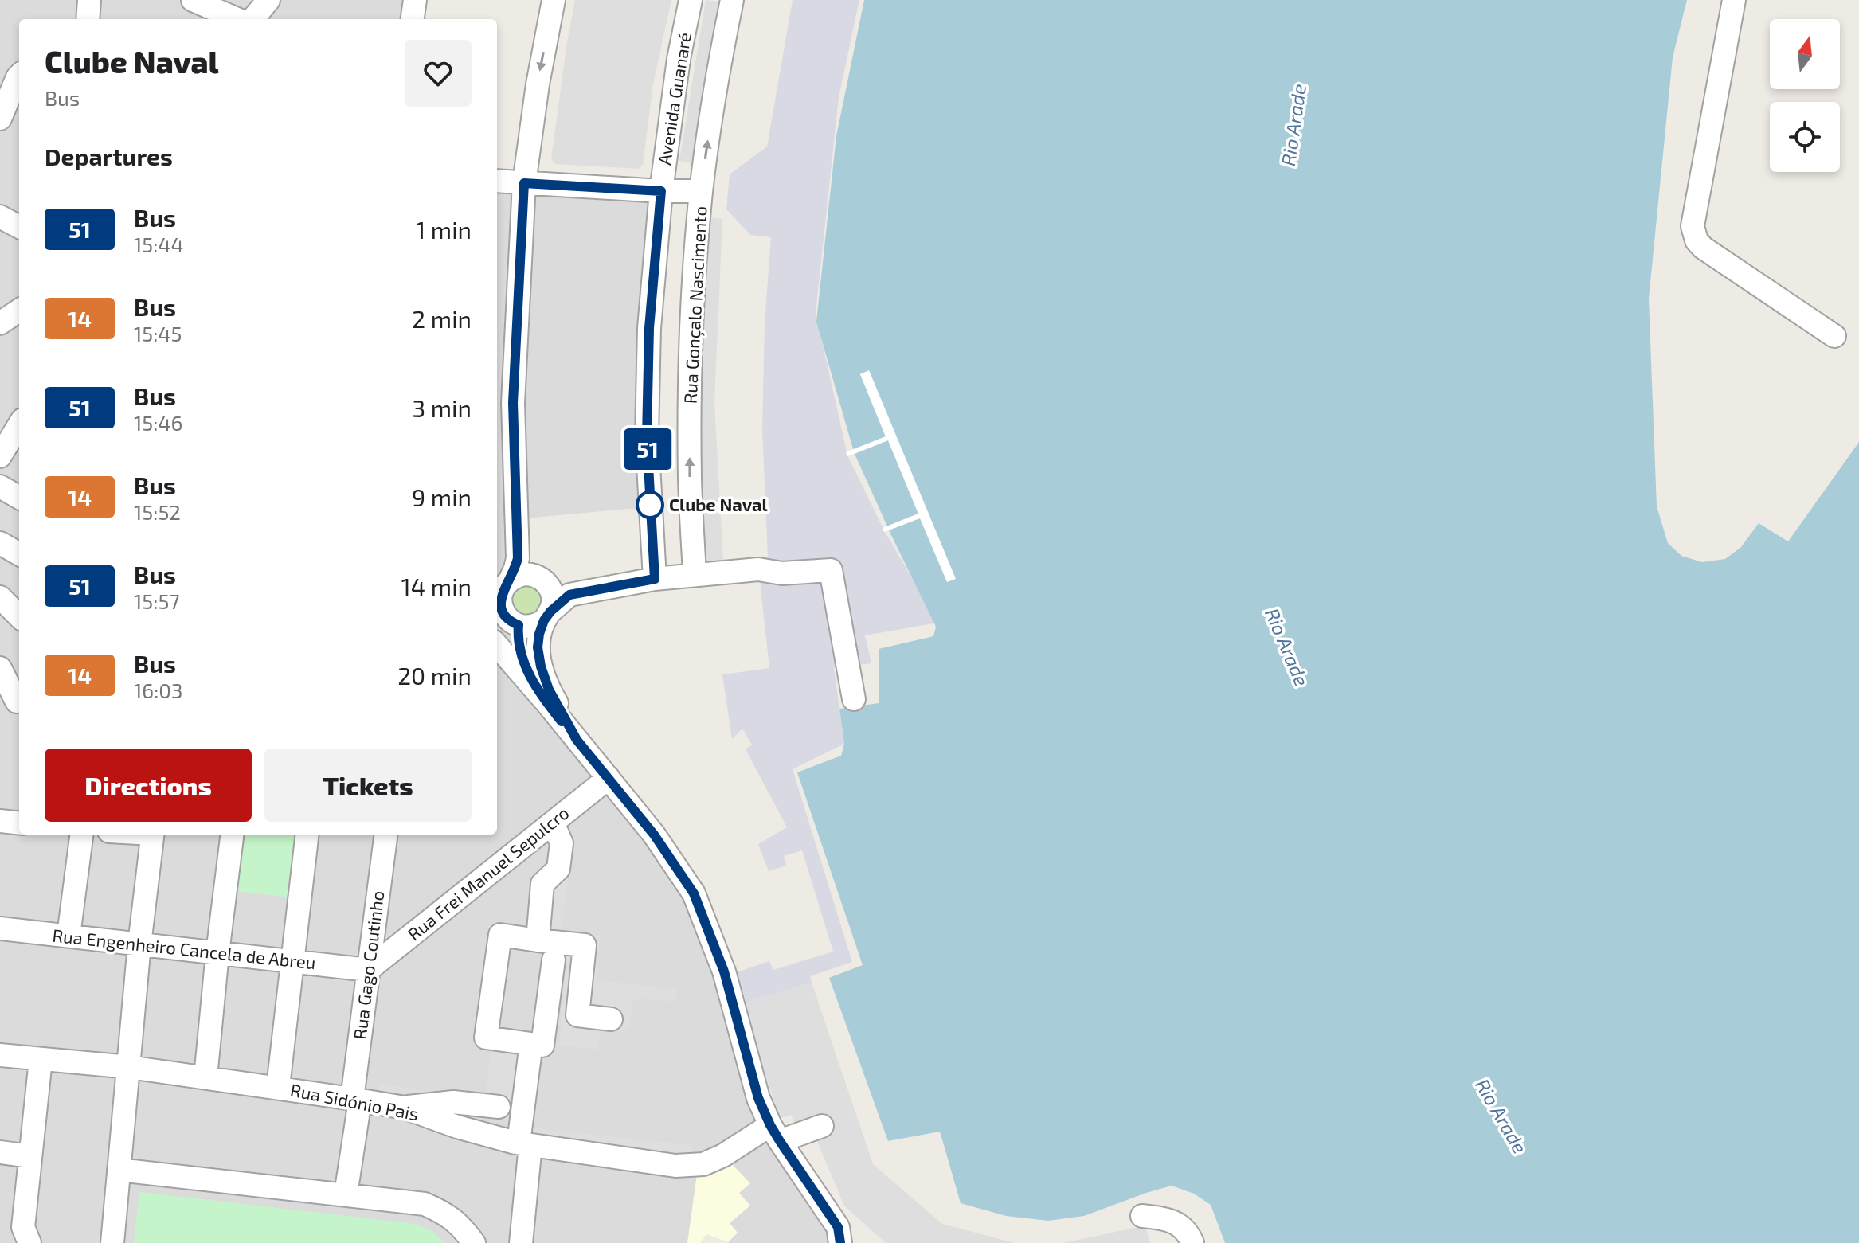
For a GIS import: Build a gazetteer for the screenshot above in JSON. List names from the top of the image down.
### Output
{
  "streets": {
    "street": [
      "Avenida Guanaré",
      "Rua Gonçalo Nascimento",
      "Rua Frei Manuel Sepulcro",
      "Rua Engenheiro Cancela de Abreu",
      "Rua Gago Coutinho",
      "Rua Sidónio Pais"
    ]
  },
  "crossings": [
    ["Rua Frei Manuel Sepulcro", "Rua Engenheiro Cancela de Abreu"],
    ["Rua Frei Manuel Sepulcro", "Rua Gago Coutinho"],
    ["Rua Engenheiro Cancela de Abreu", "Rua Gago Coutinho"],
    ["Rua Gago Coutinho", "Rua Sidónio Pais"]
  ],
  "water": ["Rio Arade"],
  "places": ["Clube Naval"],
  "lines": ["bus line 51"],
  "north": "top",
  "page": {
    "on_map": "51",
    "heading": [
      ["Clube Naval", "Bus"],
      "Departures"
    ],
    "list": [
      {
        "mark": "51",
        "name": "Bus",
        "note": "15:44",
        "value": "1 min"
      },
      {
        "mark": "14",
        "name": "Bus",
        "note": "15:45",
        "value": "2 min"
      },
      {
        "mark": "51",
        "name": "Bus",
        "note": "15:46",
        "value": "3 min"
      },
      {
        "mark": "14",
        "name": "Bus",
        "note": "15:52",
        "value": "9 min"
      },
      {
        "mark": "51",
        "name": "Bus",
        "note": "15:57",
        "value": "14 min"
      },
      {
        "mark": "14",
        "name": "Bus",
        "note": "16:03",
        "value": "20 min"
      }
    ],
    "buttons": ["Directions", "Tickets"]
  }
}
